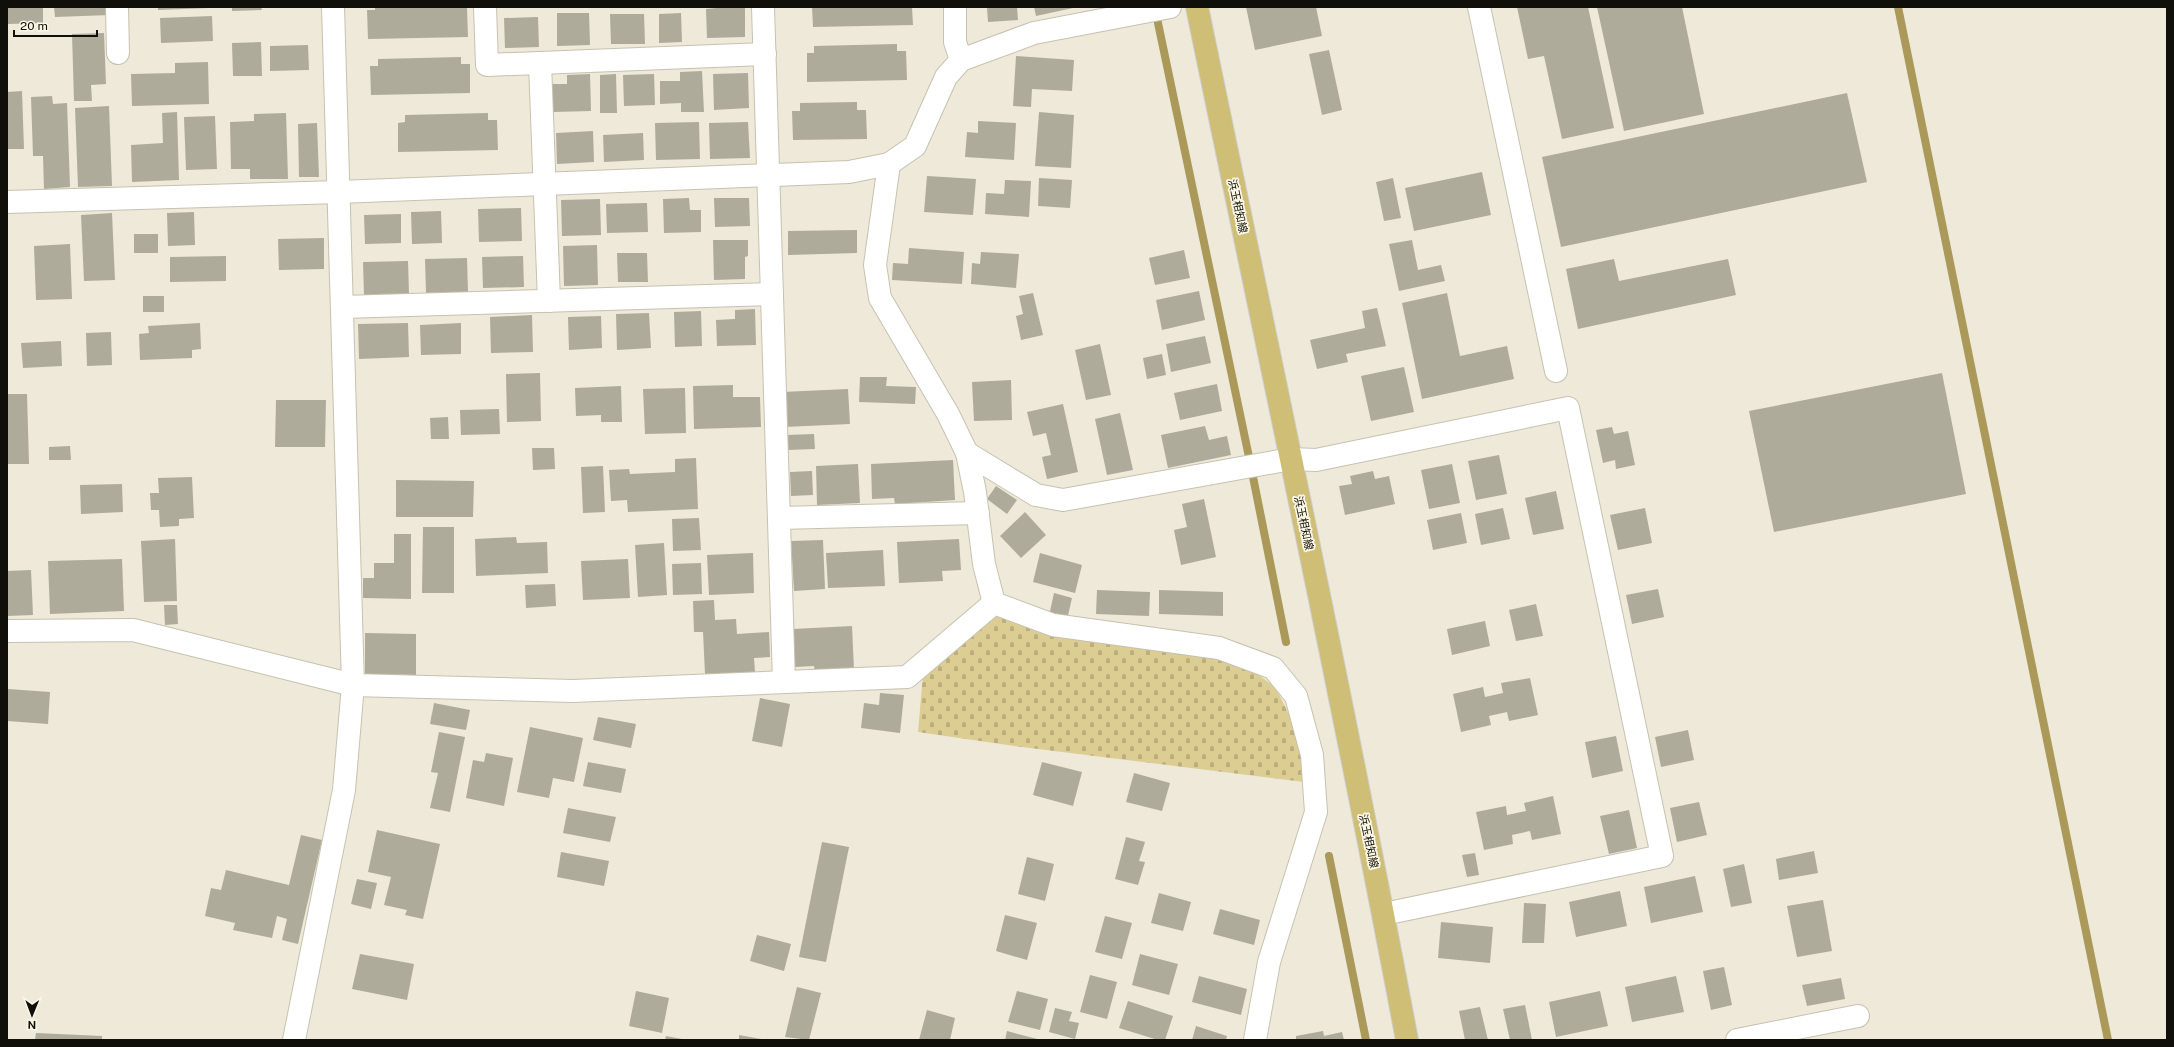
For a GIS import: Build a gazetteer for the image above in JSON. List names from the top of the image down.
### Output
{
  "streets": {
    "main road": ["浜玉相知線"]
  },
  "scale_bar": "20 m",
  "north": "bottom"
}
